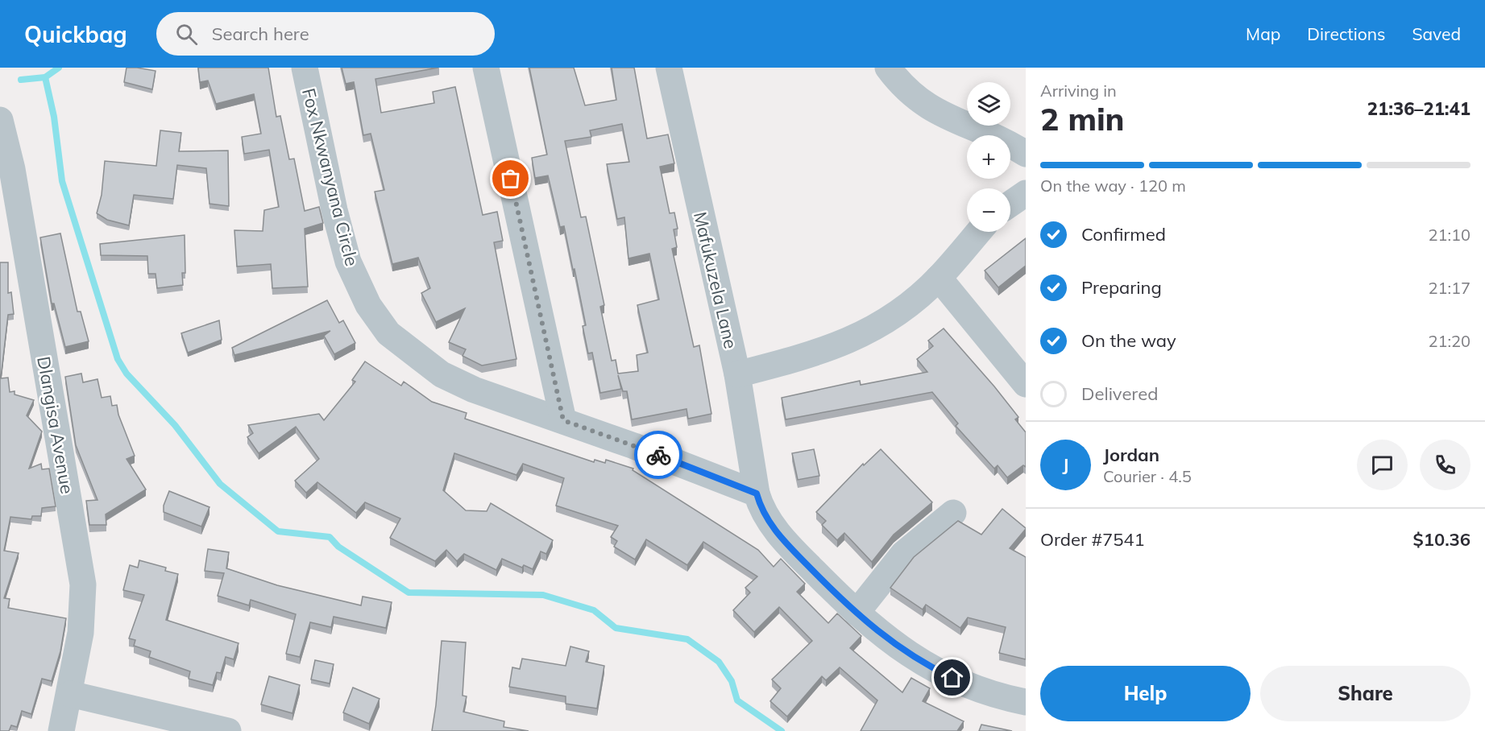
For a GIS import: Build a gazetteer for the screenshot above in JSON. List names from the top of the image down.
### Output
{
  "streets": {
    "street": ["Fox Nkwanyana Circle", "Mafukuzela Lane", "Dlangisa Avenue"]
  },
  "crossings": [
    ["Fox Nkwanyana Circle", "Mafukuzela Lane"]
  ],
  "page": {
    "header": "Quickbag",
    "search": "Search here",
    "nav": ["Map", "Directions", "Saved"],
    "heading": ["2 min", "Arriving in", "21:36–21:41"],
    "panel": [
      "Jordan",
      "Courier · 4.5",
      "Order #7541",
      "$10.36"
    ],
    "map_buttons": ["+", "−"],
    "bar": "On the way · 120 m",
    "list": [
      ["Confirmed", "21:10"],
      ["Preparing", "21:17"],
      ["On the way", "21:20"],
      "Delivered"
    ],
    "round": "J",
    "buttons": ["Help", "Share"]
  }
}
